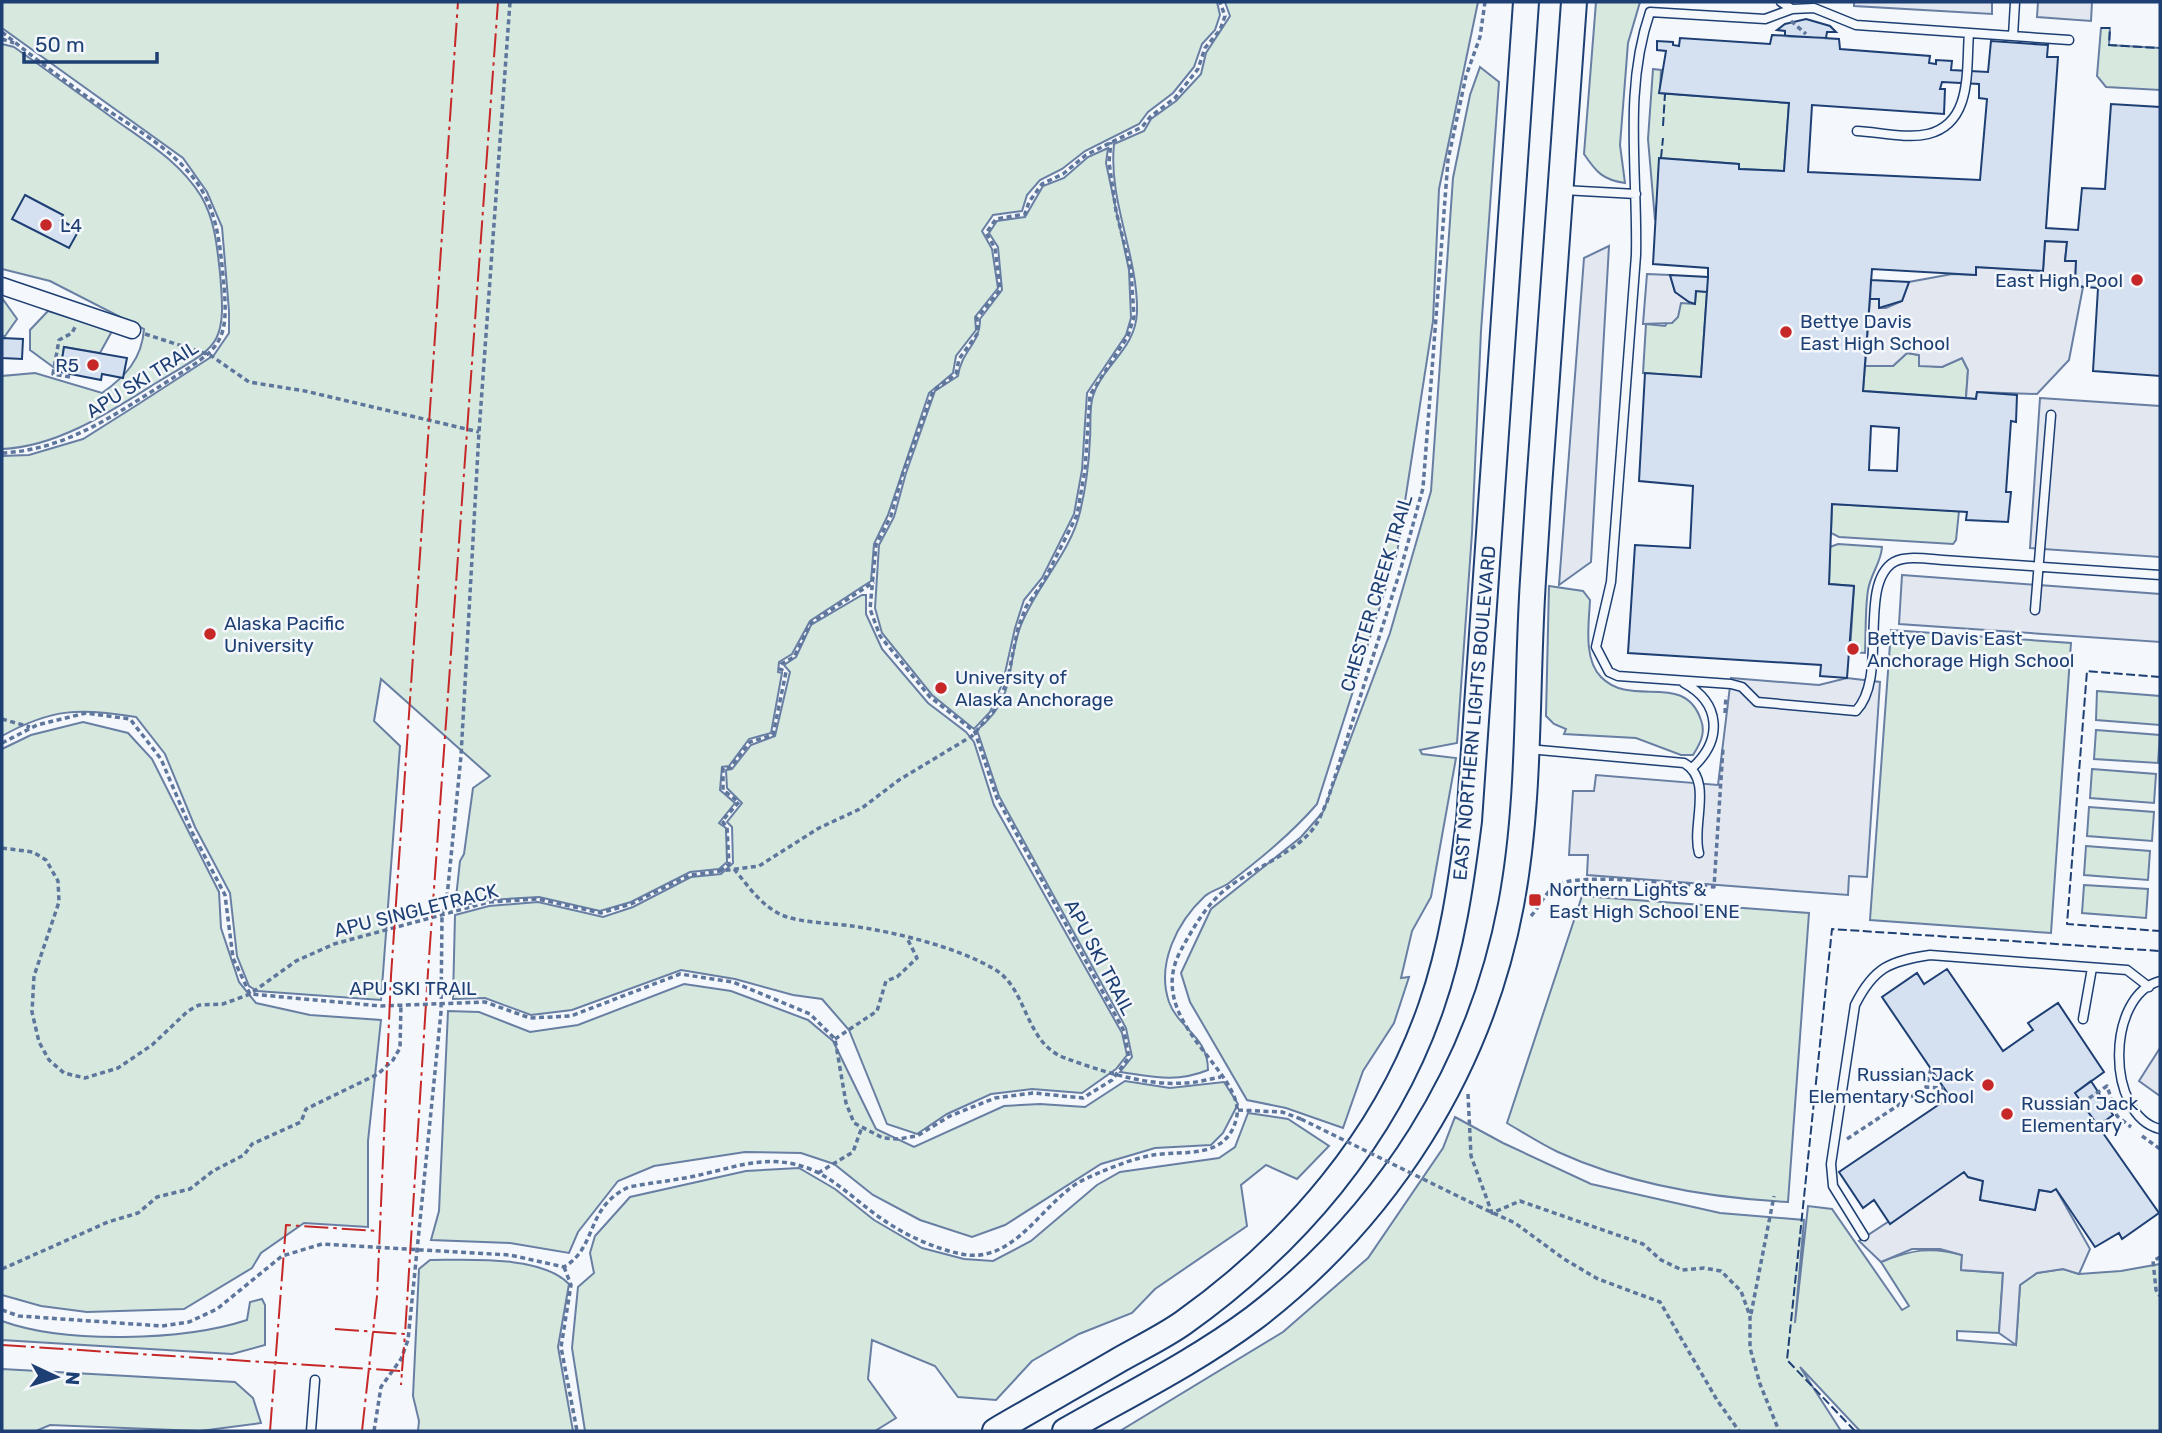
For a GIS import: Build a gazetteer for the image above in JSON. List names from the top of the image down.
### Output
{
  "streets": {
    "main road": ["EAST NORTHERN LIGHTS BOULEVARD"],
    "path": ["APU SKI TRAIL", "CHESTER CREEK TRAIL", "APU SINGLETRACK"]
  },
  "crossings": [
    ["APU SKI TRAIL", "APU SINGLETRACK"]
  ],
  "places": {
    "other": [
      "L4",
      "East High Pool",
      "Bettye Davis East High School",
      "R5",
      "Alaska Pacific University",
      "Bettye Davis East Anchorage High School",
      "University of Alaska Anchorage",
      "Russian Jack Elementary School",
      "Russian Jack Elementary"
    ],
    "transit": ["Northern Lights & East High School ENE"]
  },
  "scale_bar": "50 m",
  "north": "right"
}
